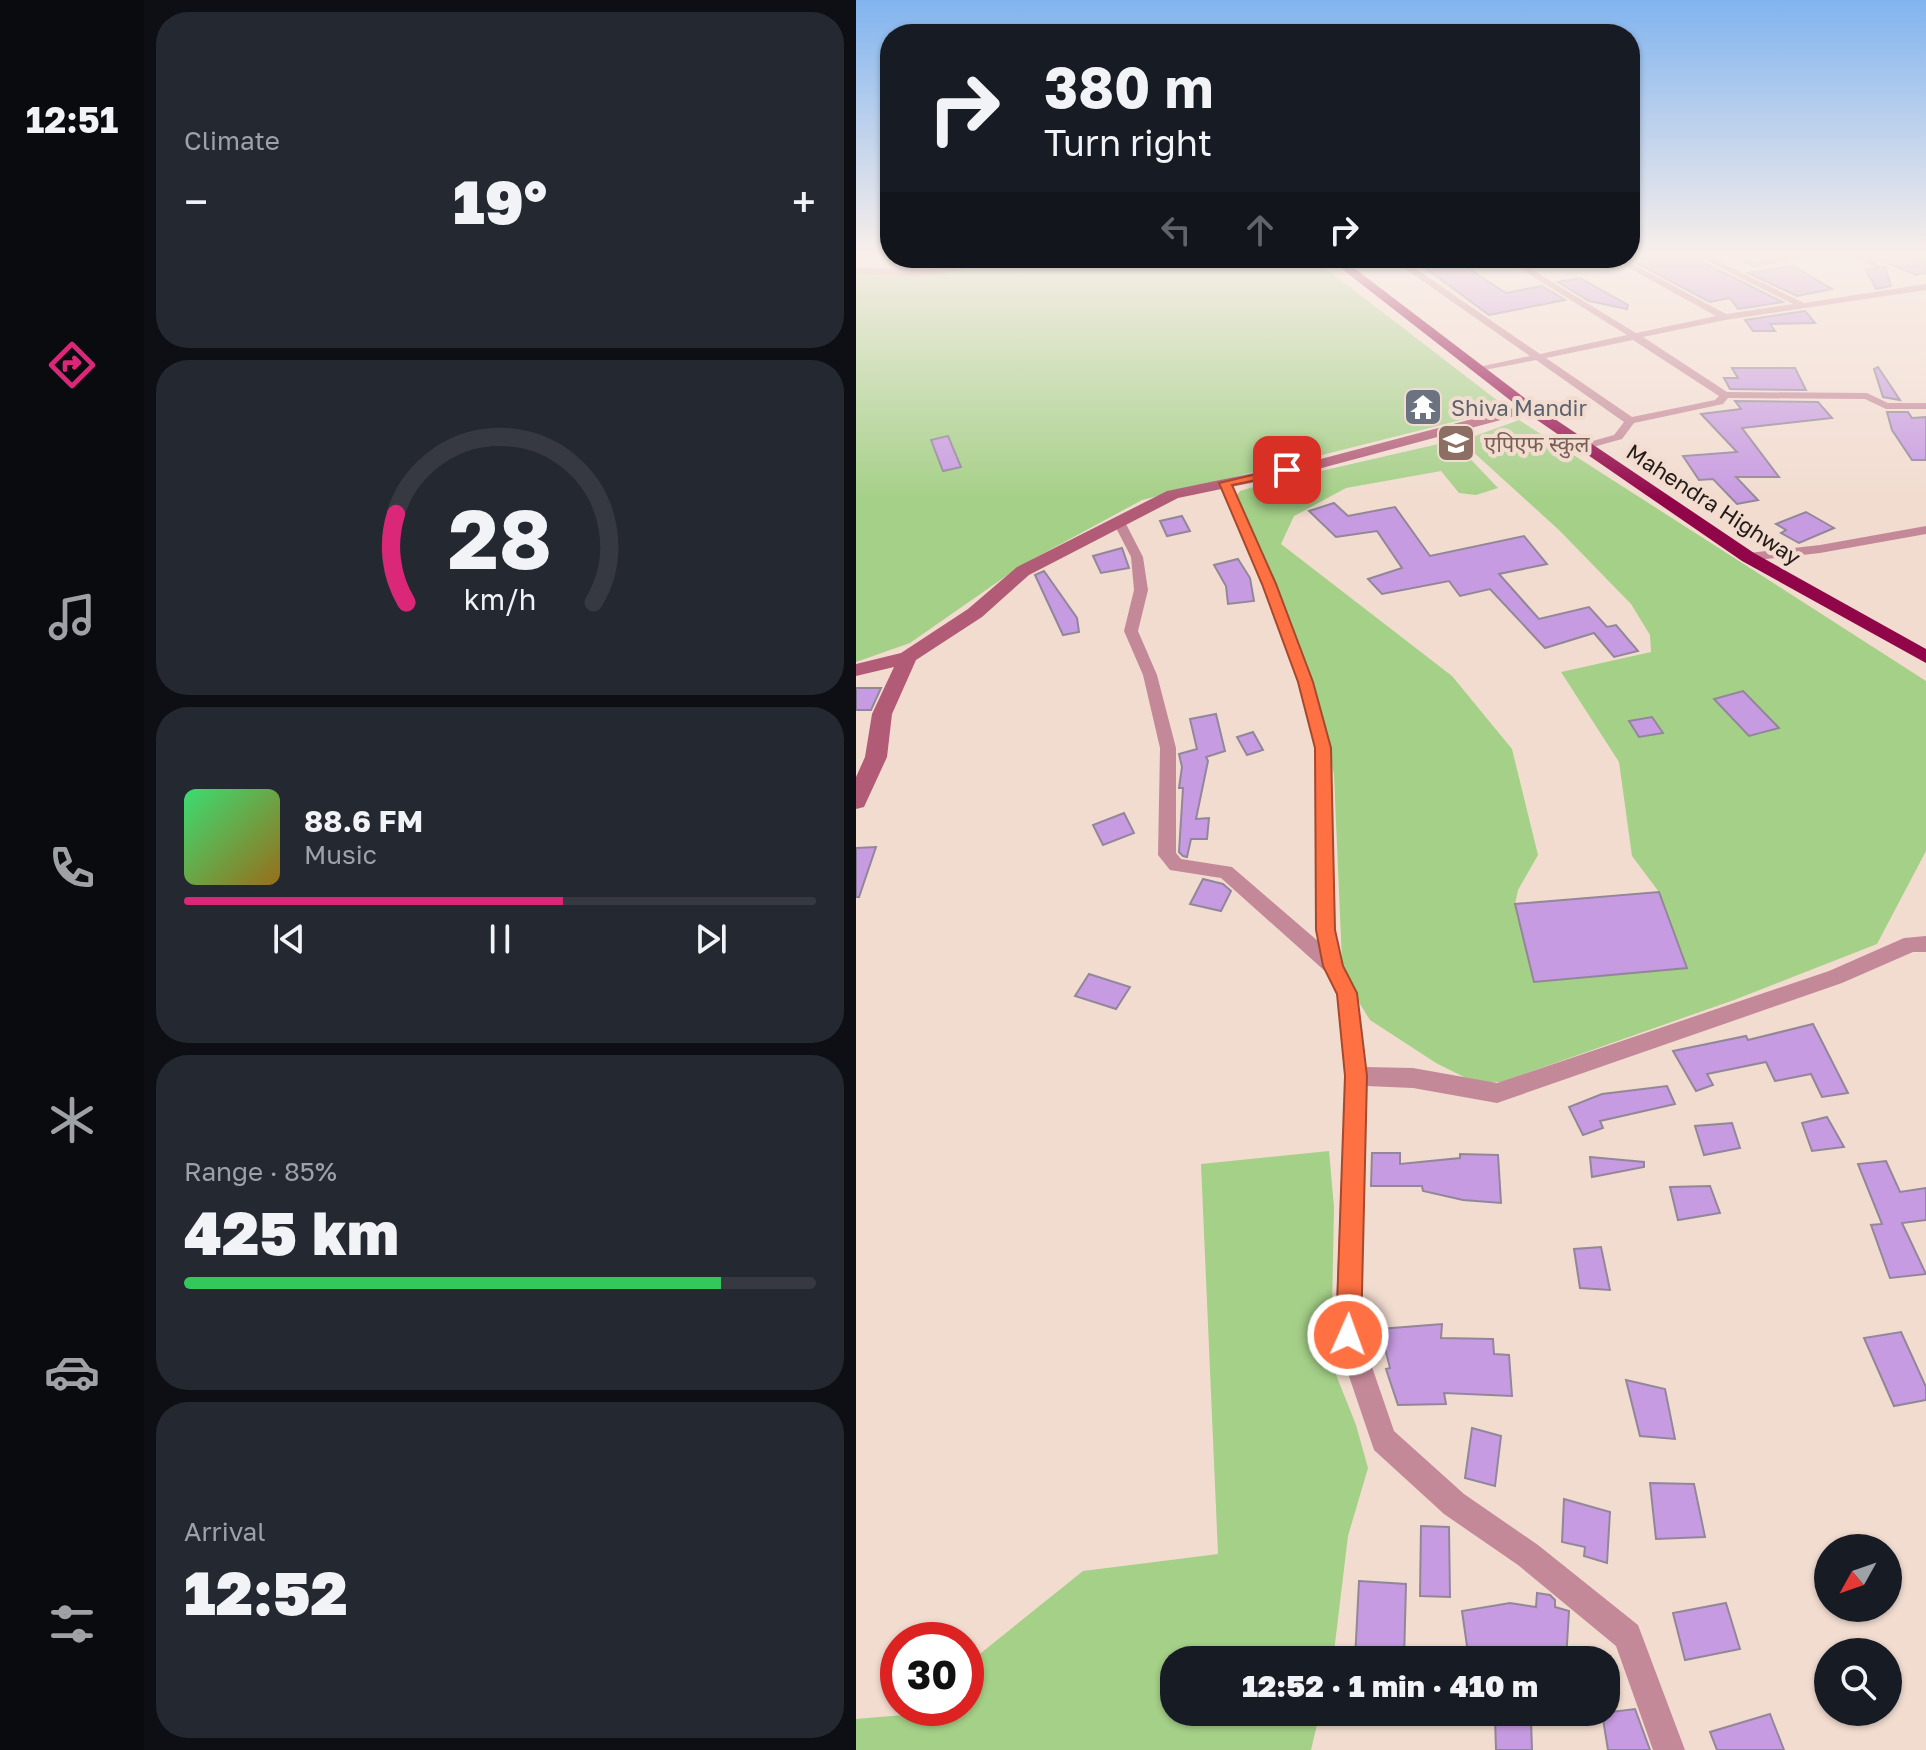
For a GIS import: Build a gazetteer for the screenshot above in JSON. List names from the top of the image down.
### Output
{
  "streets": {
    "highway": ["Mahendra Highway"]
  },
  "places": {
    "temple": ["Shiva Mandir"],
    "school or university": ["एपिएफ स्कुल"]
  },
  "north": "bottom left",
  "page": {
    "tabs": "12:51",
    "tile": [
      "Climate",
      ["Range · 85%", "425 km"],
      ["Arrival", "12:52"]
    ],
    "turn": ["380 m", "Turn right"],
    "heat": ["−", "19°", "+"],
    "song": ["88.6 FM", "Music"],
    "limit": "30",
    "trip": "12:52 · 1 min · 410 m",
    "gauge": ["28", "km/h"]
  }
}
